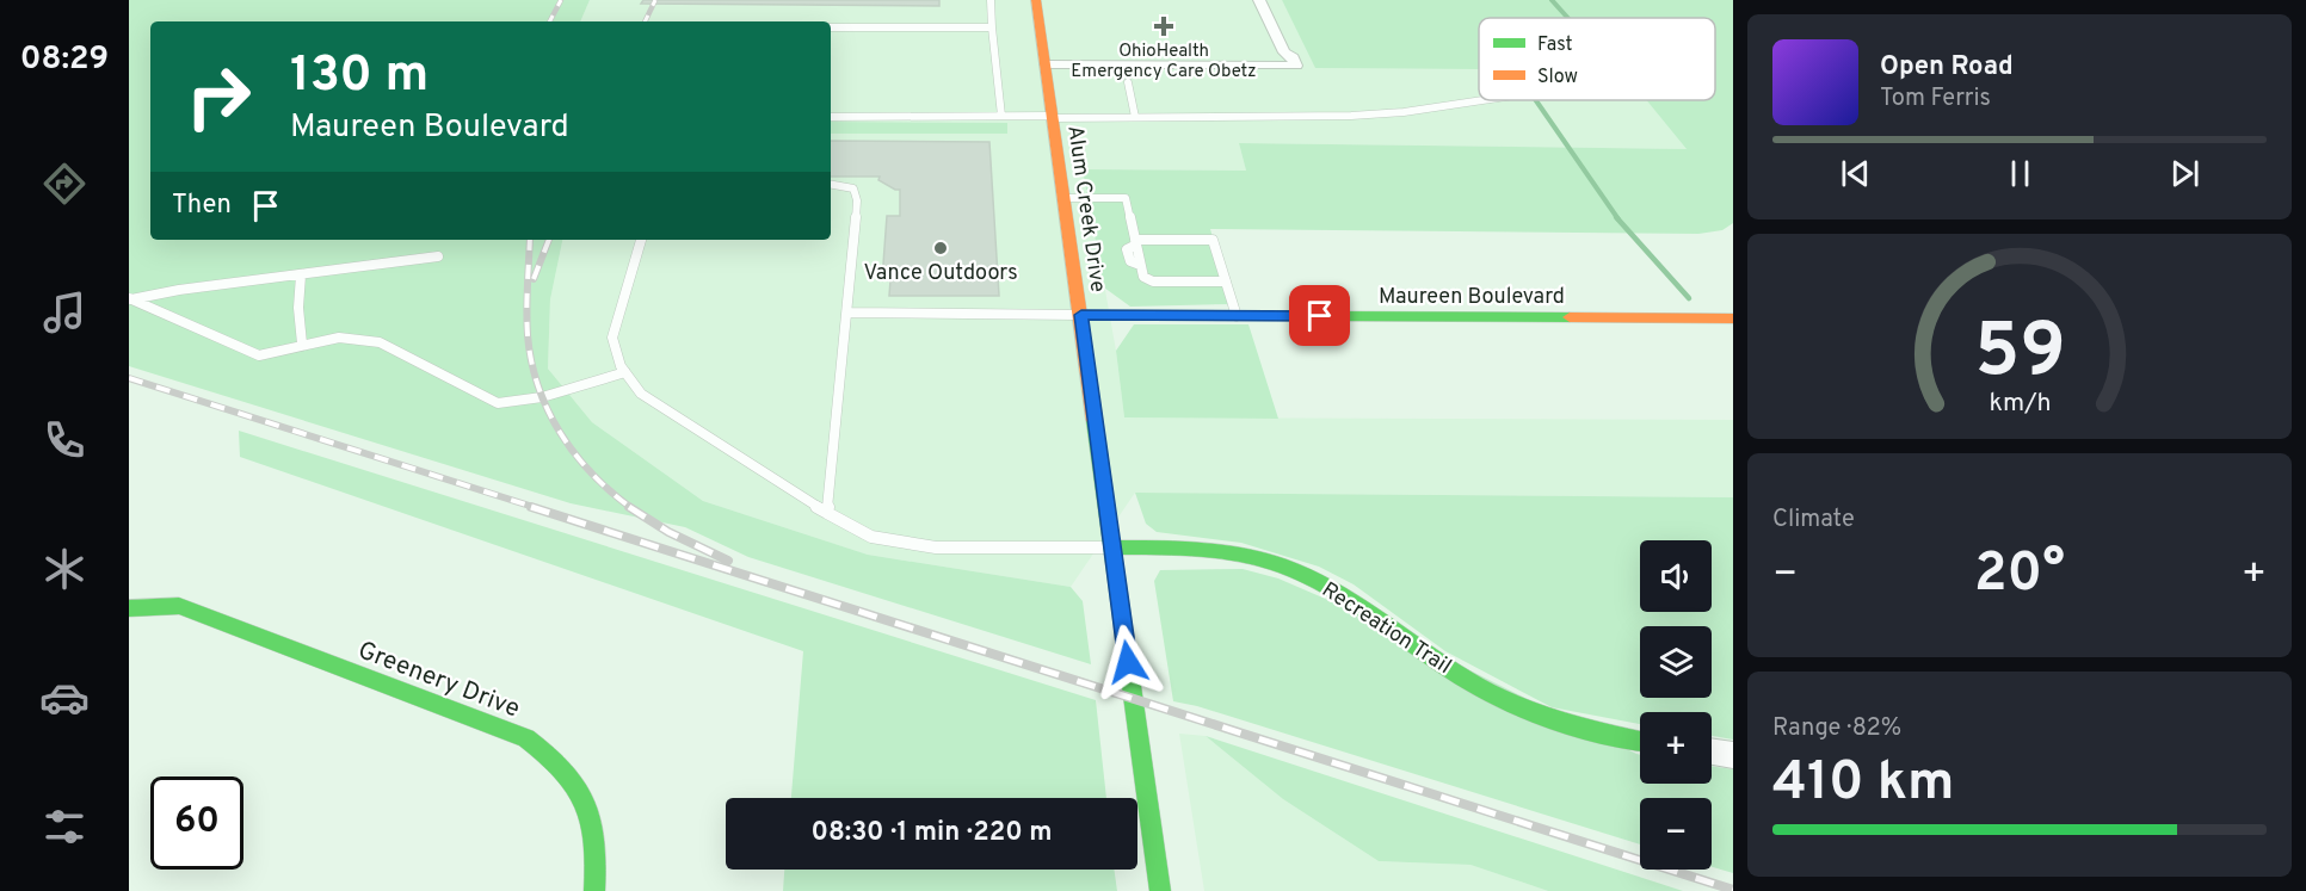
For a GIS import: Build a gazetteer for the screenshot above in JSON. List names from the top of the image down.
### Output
{
  "streets": {
    "street": [
      "Alum Creek Drive",
      "Maureen Boulevard",
      "Recreation Trail",
      "Greenery Drive"
    ]
  },
  "crossings": [
    ["Alum Creek Drive", "Maureen Boulevard"],
    ["Alum Creek Drive", "Recreation Trail"]
  ],
  "places": {
    "health": ["OhioHealth Emergency Care Obetz"],
    "other": ["Vance Outdoors"]
  },
  "legend": ["Fast", "Slow"],
  "page": {
    "tabs": "08:29",
    "turn": ["130 m", "Maureen Boulevard"],
    "song": ["Open Road", "Tom Ferris"],
    "then": "Then",
    "tile": [
      "Climate",
      ["Range · 82%", "410 km"]
    ],
    "map_buttons": ["+", "−"],
    "heat": ["−", "20°", "+"],
    "limit": "60",
    "trip": "08:30 · 1 min · 220 m",
    "gauge": ["59", "km/h"]
  }
}
